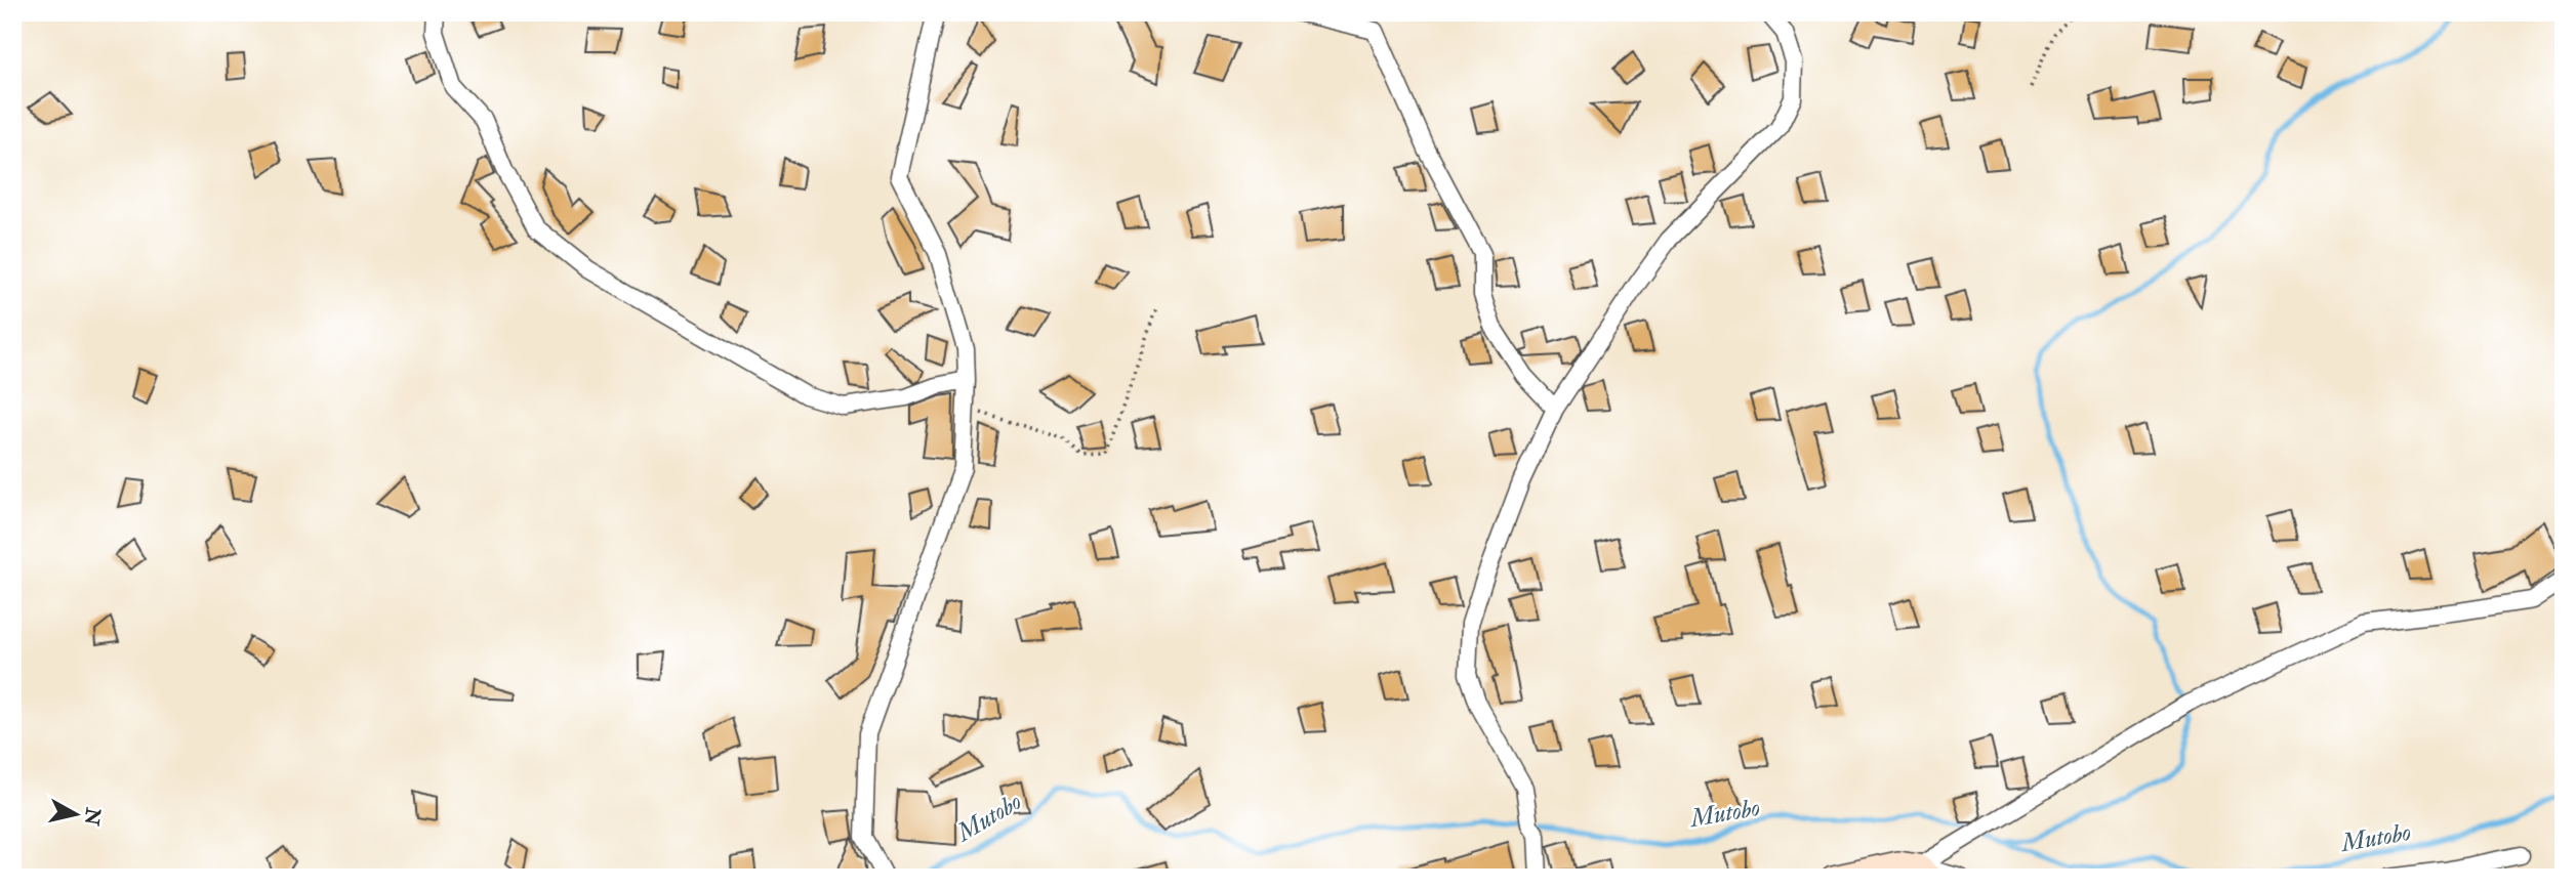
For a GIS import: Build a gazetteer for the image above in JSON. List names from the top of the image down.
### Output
{
  "water": ["Mutobo"],
  "north": "right"
}
